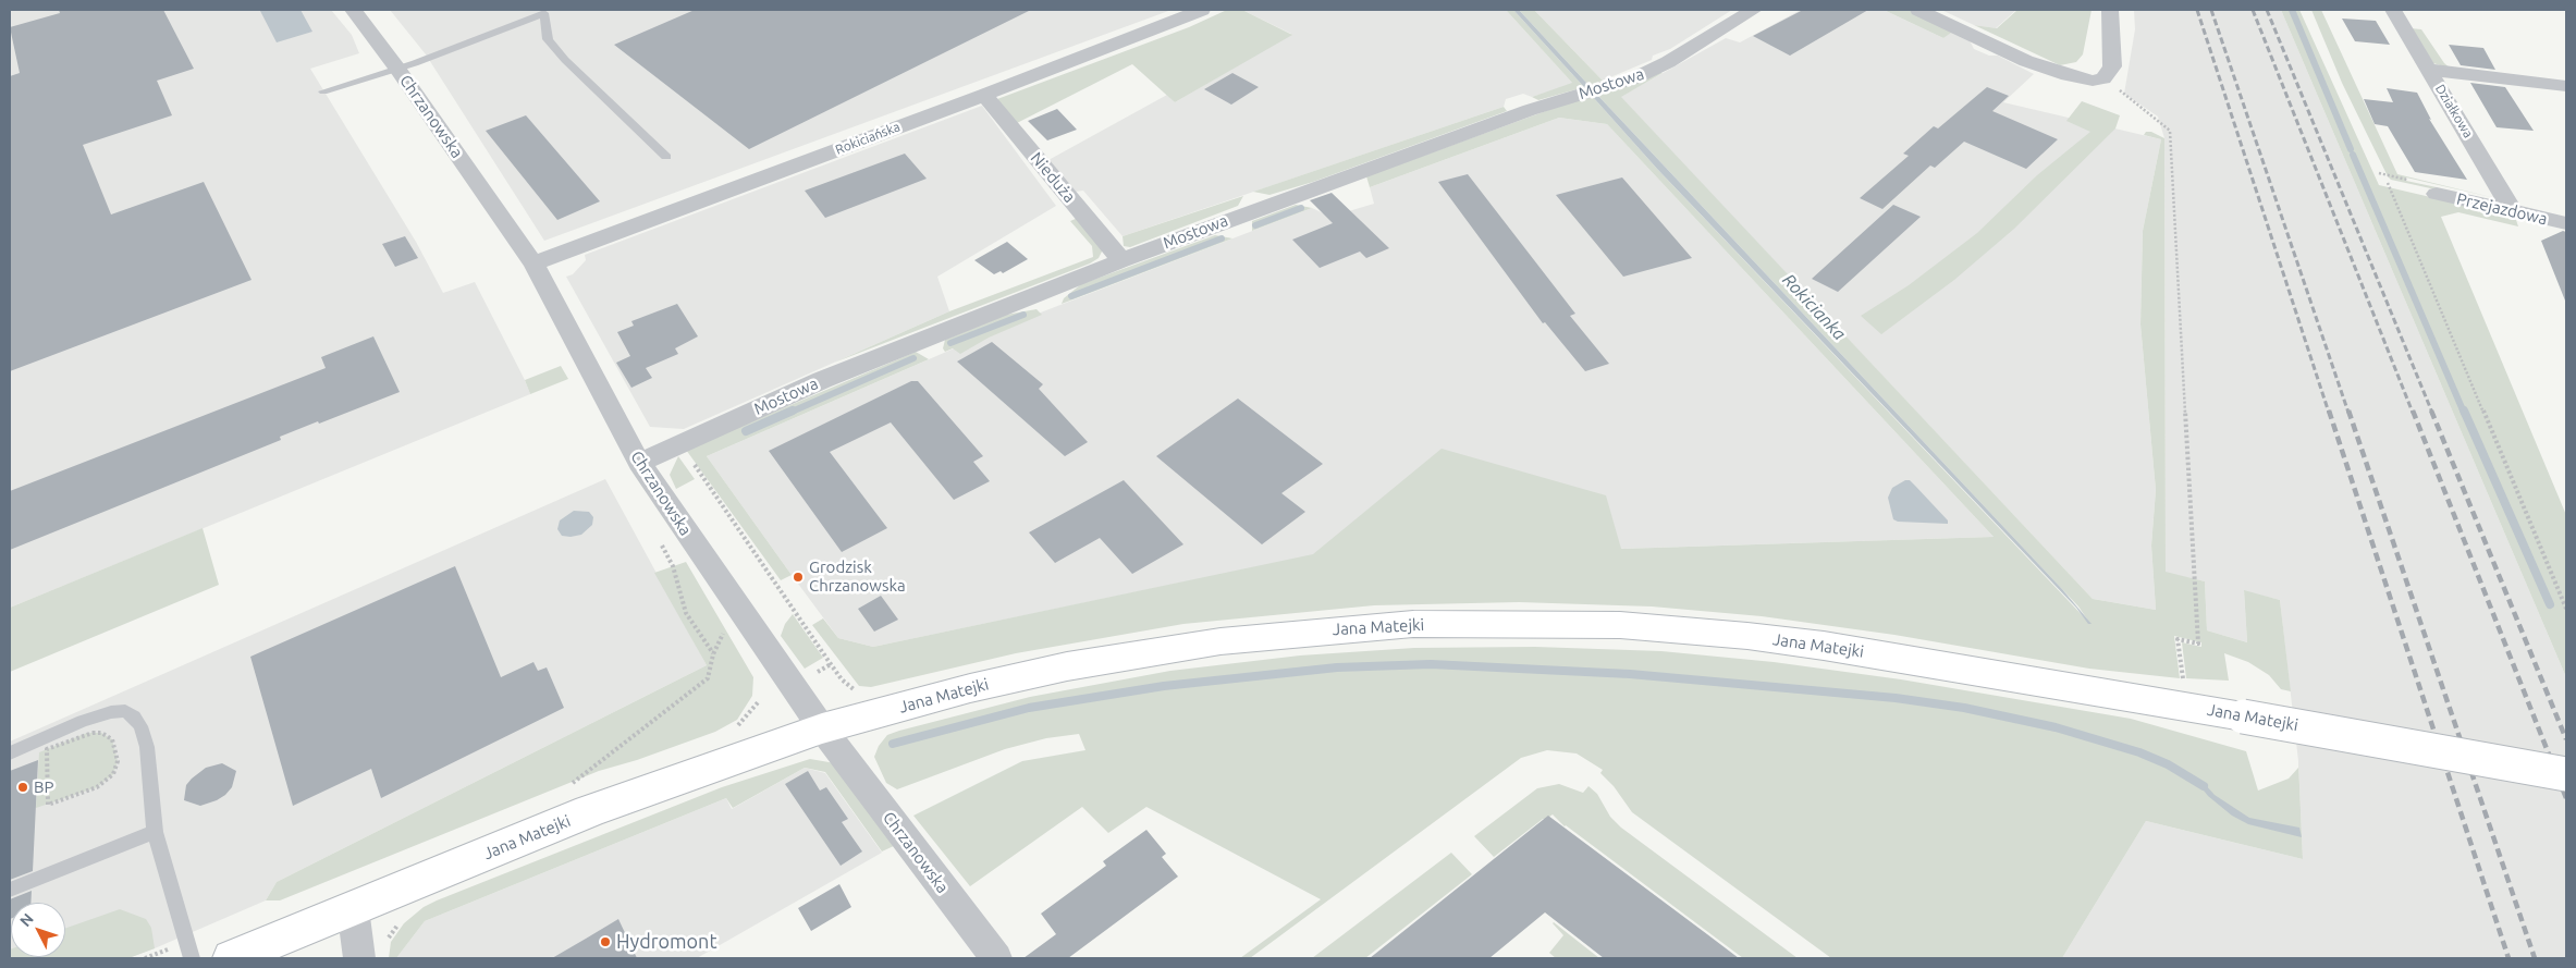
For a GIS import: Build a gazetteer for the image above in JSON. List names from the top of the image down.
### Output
{
  "streets": {
    "street": [
      "Mostowa",
      "Działkowa",
      "Chrzanowska",
      "Rokiciańska",
      "Nieduża",
      "Przejazdowa",
      "Jana Matejki"
    ]
  },
  "crossings": [
    ["Mostowa", "Chrzanowska"],
    ["Mostowa", "Nieduża"],
    ["Działkowa", "Przejazdowa"],
    ["Chrzanowska", "Rokiciańska"],
    ["Chrzanowska", "Jana Matejki"],
    ["Rokiciańska", "Nieduża"]
  ],
  "water": ["Rokicianka"],
  "places": ["Grodzisk Chrzanowska", "BP", "Hydromont"],
  "north": "top left"
}
